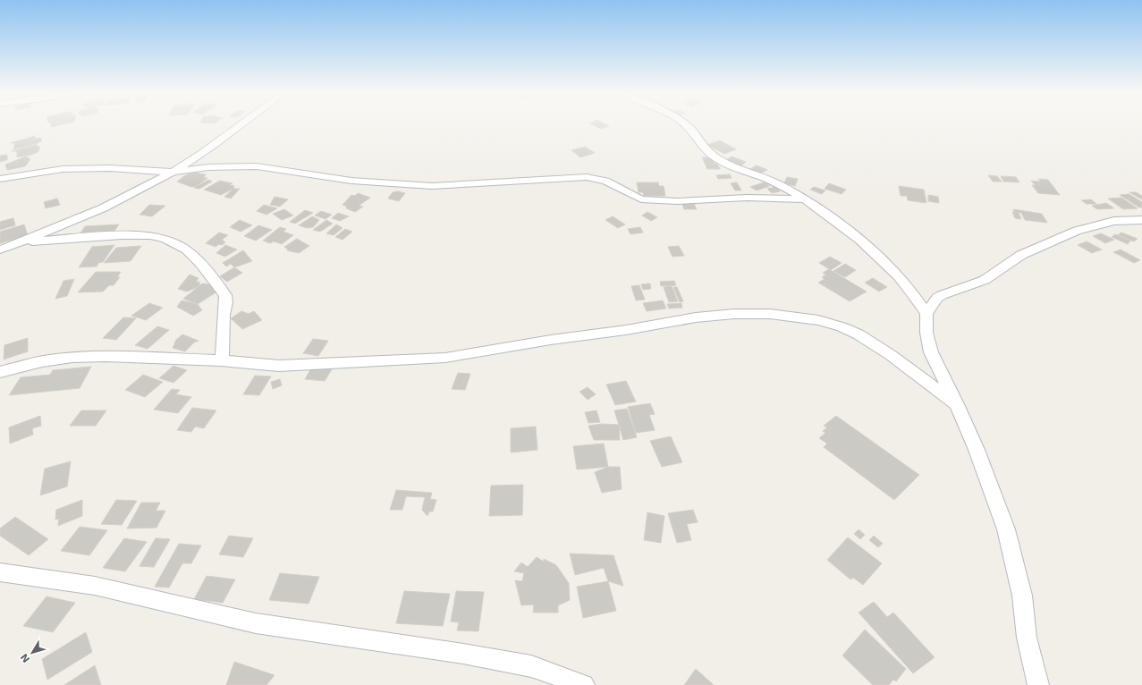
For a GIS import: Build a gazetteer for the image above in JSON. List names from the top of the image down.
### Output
{
  "north": "bottom left"
}
